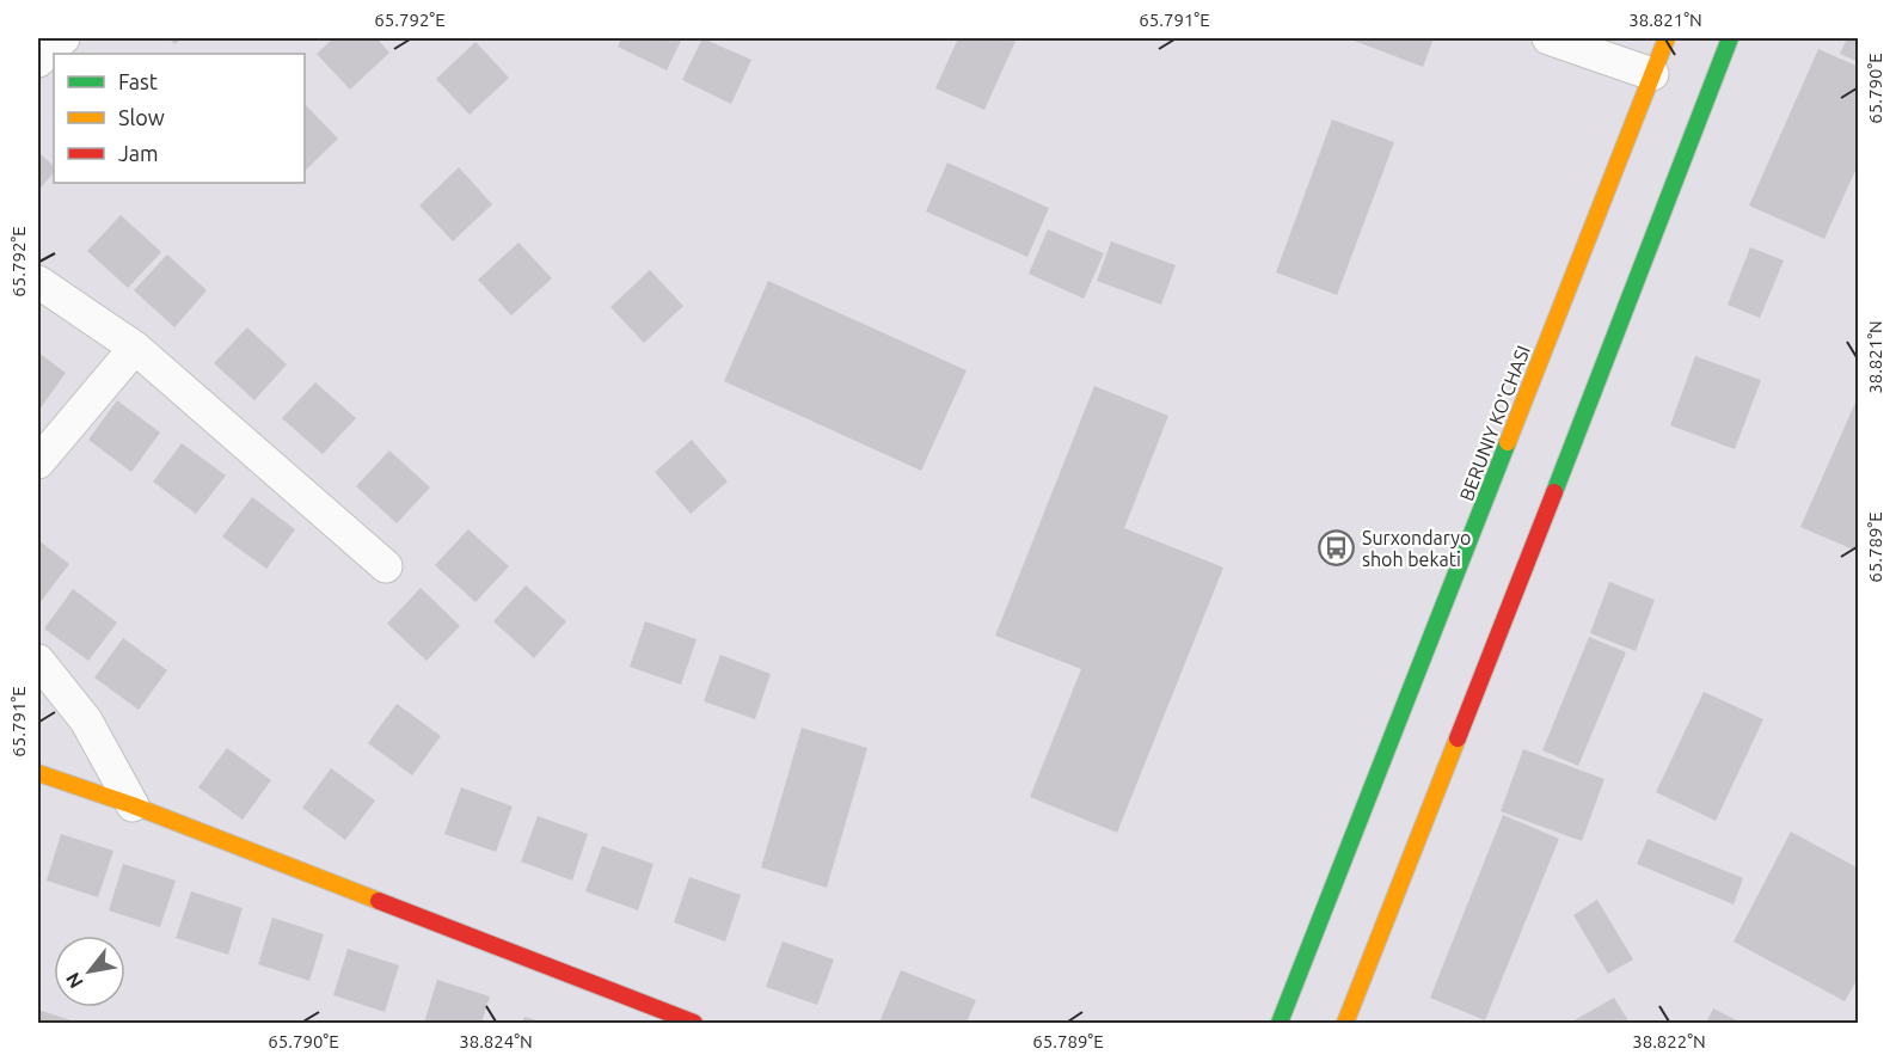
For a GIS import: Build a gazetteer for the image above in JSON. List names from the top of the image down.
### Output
{
  "streets": {
    "main road": ["BERUNIY KO'CHASI"]
  },
  "places": {
    "bus stop": ["Surxondaryo shoh bekati"]
  },
  "legend": ["Fast", "Slow", "Jam"],
  "north": "bottom left",
  "coordinates": [
    "65.792°E",
    "65.791°E",
    "38.821°N",
    "65.790°E",
    "65.789°E",
    "38.824°N",
    "38.822°N"
  ]
}
